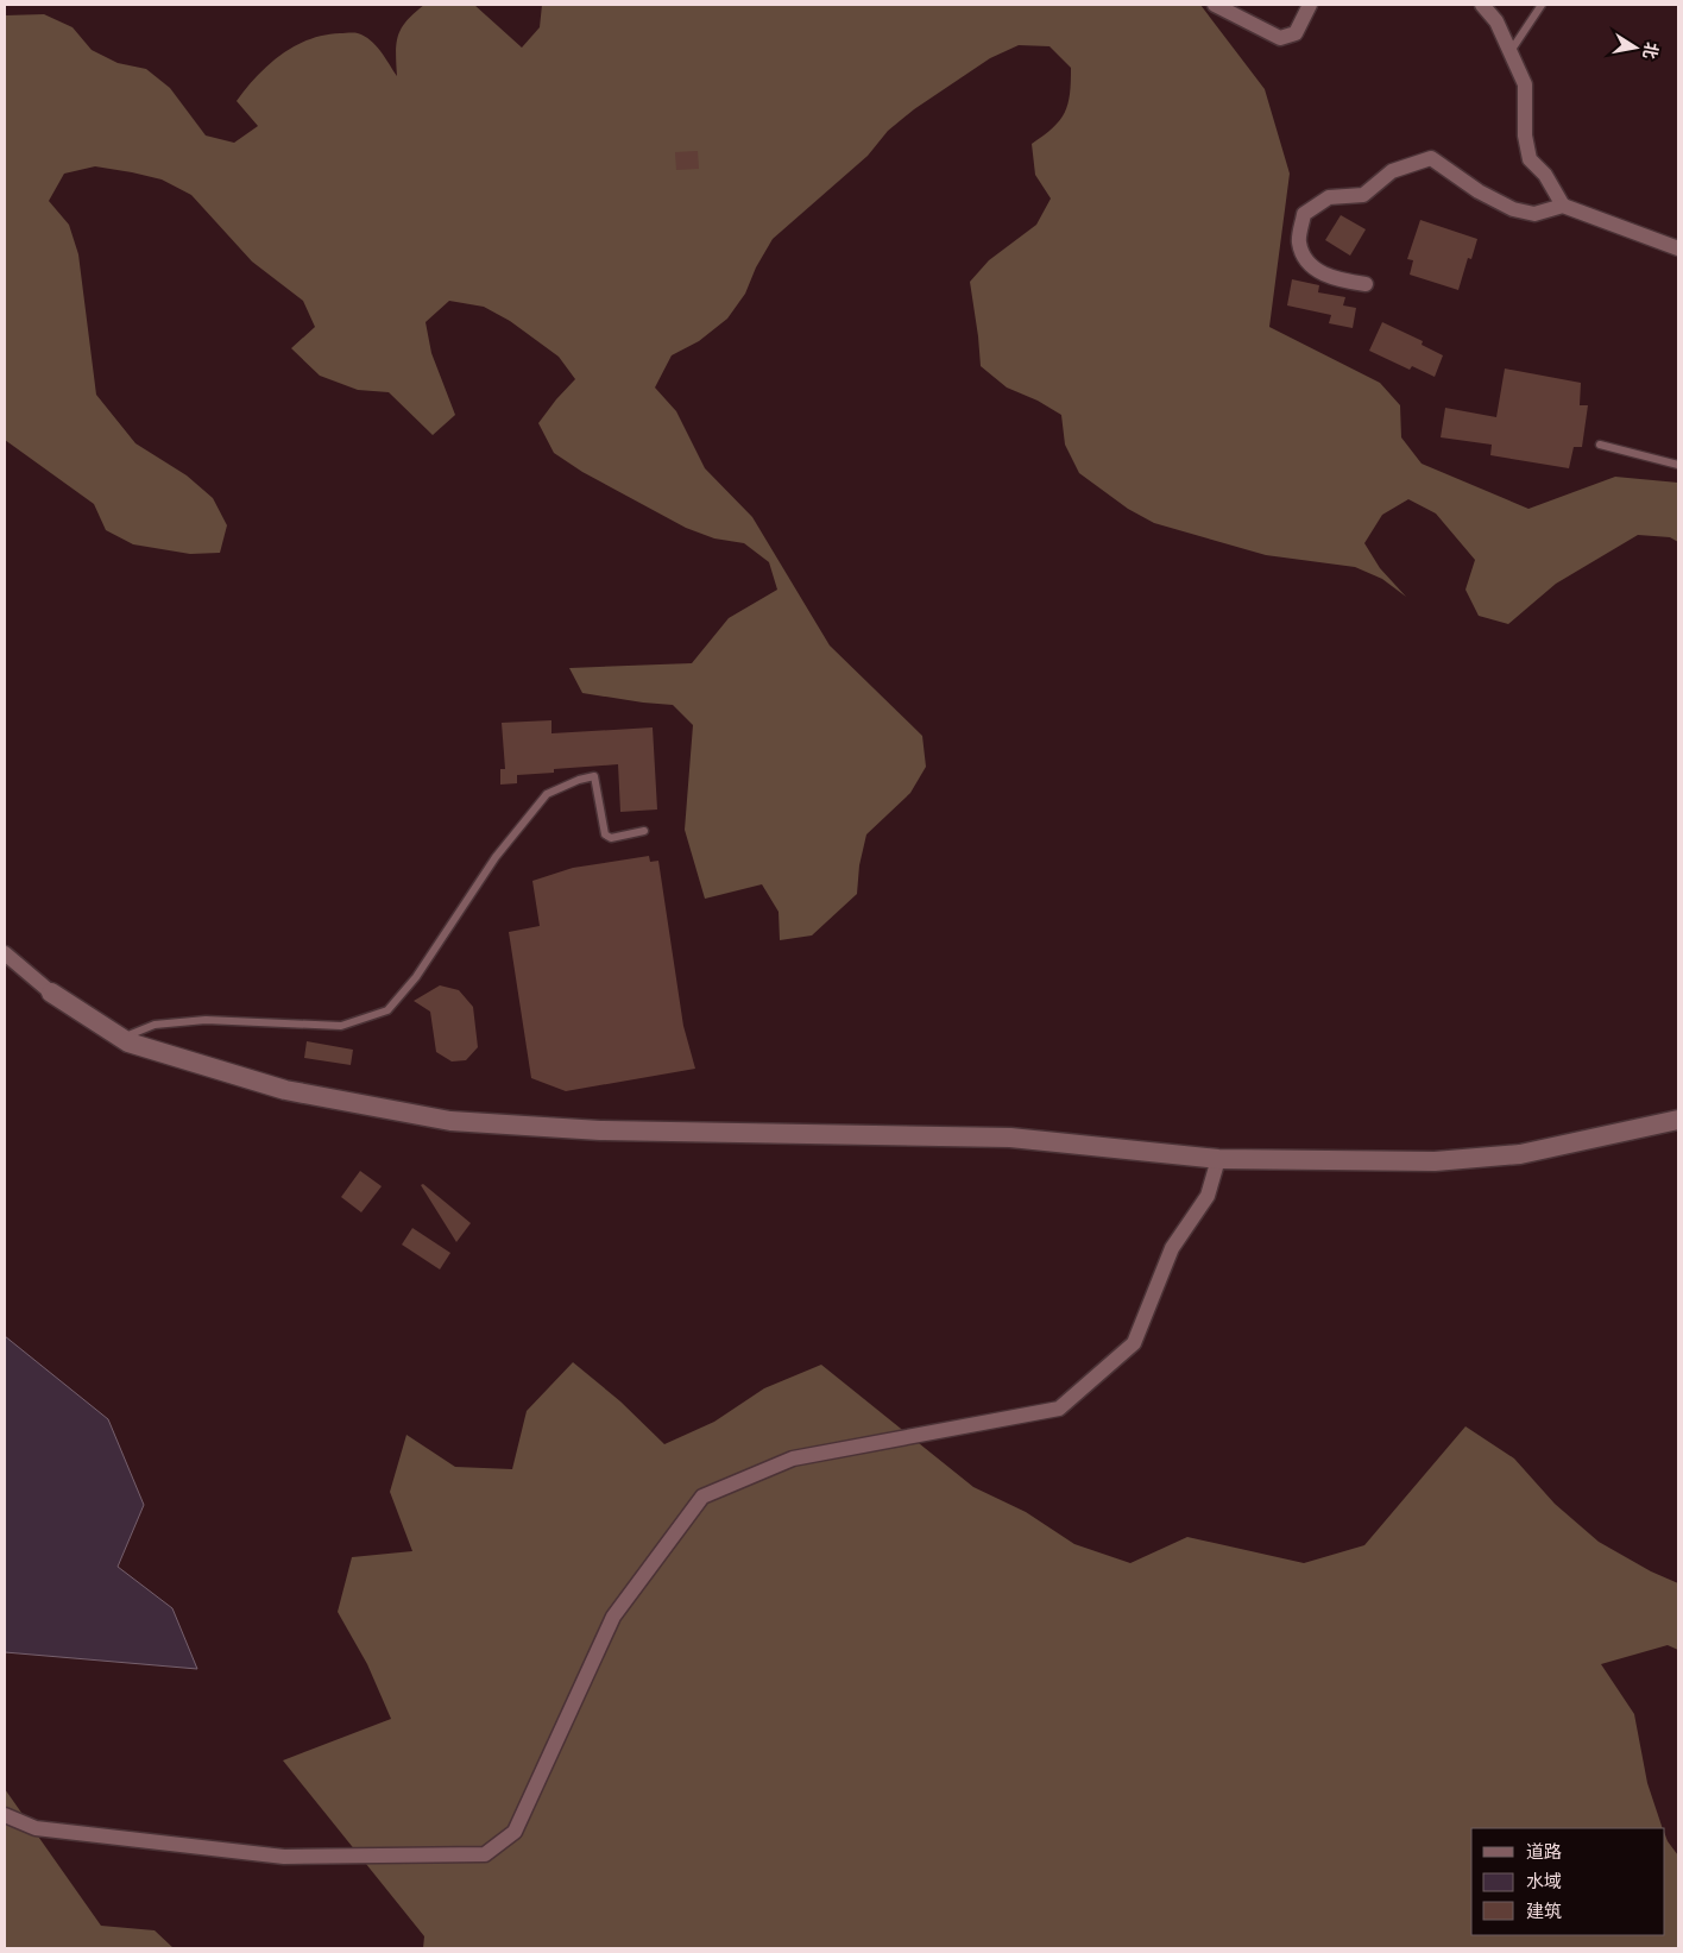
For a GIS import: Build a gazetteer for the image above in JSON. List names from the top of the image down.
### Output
{
  "legend": ["道路", "水域", "建筑"],
  "north": "right"
}
